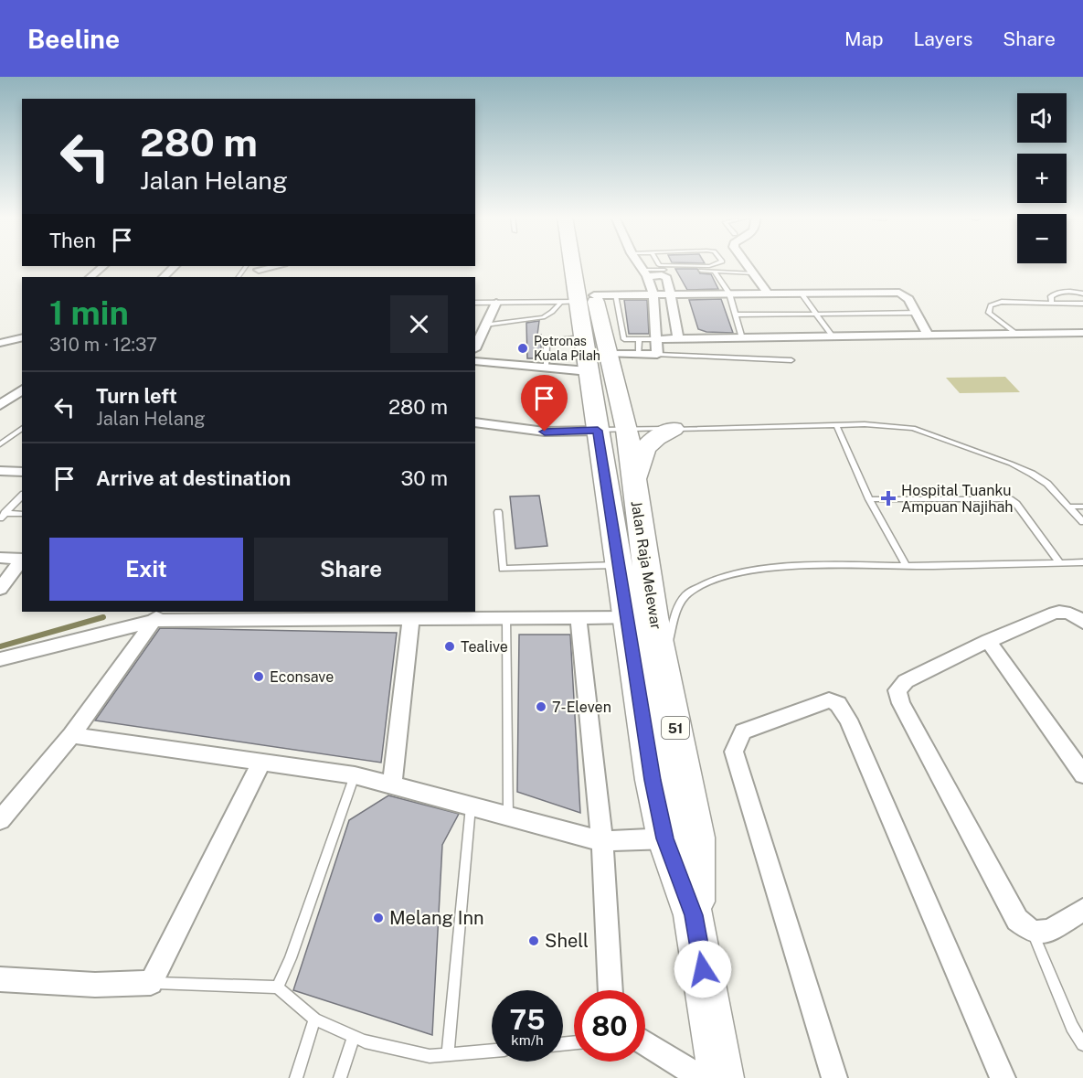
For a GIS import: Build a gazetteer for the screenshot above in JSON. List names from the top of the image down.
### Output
{
  "streets": {
    "highway": ["Jalan Raja Melewar", "51"]
  },
  "places": {
    "other": [
      "Petronas Kuala Pilah",
      "Tealive",
      "Econsave",
      "7-Eleven",
      "Melang Inn",
      "Shell"
    ],
    "health": ["Hospital Tuanku Ampuan Najihah"]
  },
  "page": {
    "header": "Beeline",
    "nav": ["Map", "Layers", "Share"],
    "map_buttons": ["+", "−"],
    "turn": ["280 m", "Jalan Helang"],
    "then": "Then",
    "heading": ["1 min", "310 m · 12:37"],
    "list": [
      {
        "name": "Turn left",
        "note": "Jalan Helang",
        "value": "280 m"
      },
      {
        "name": "Arrive at destination",
        "value": "30 m"
      }
    ],
    "buttons": ["Exit", "Share"],
    "speed": "75 km/h",
    "limit": "80"
  }
}
